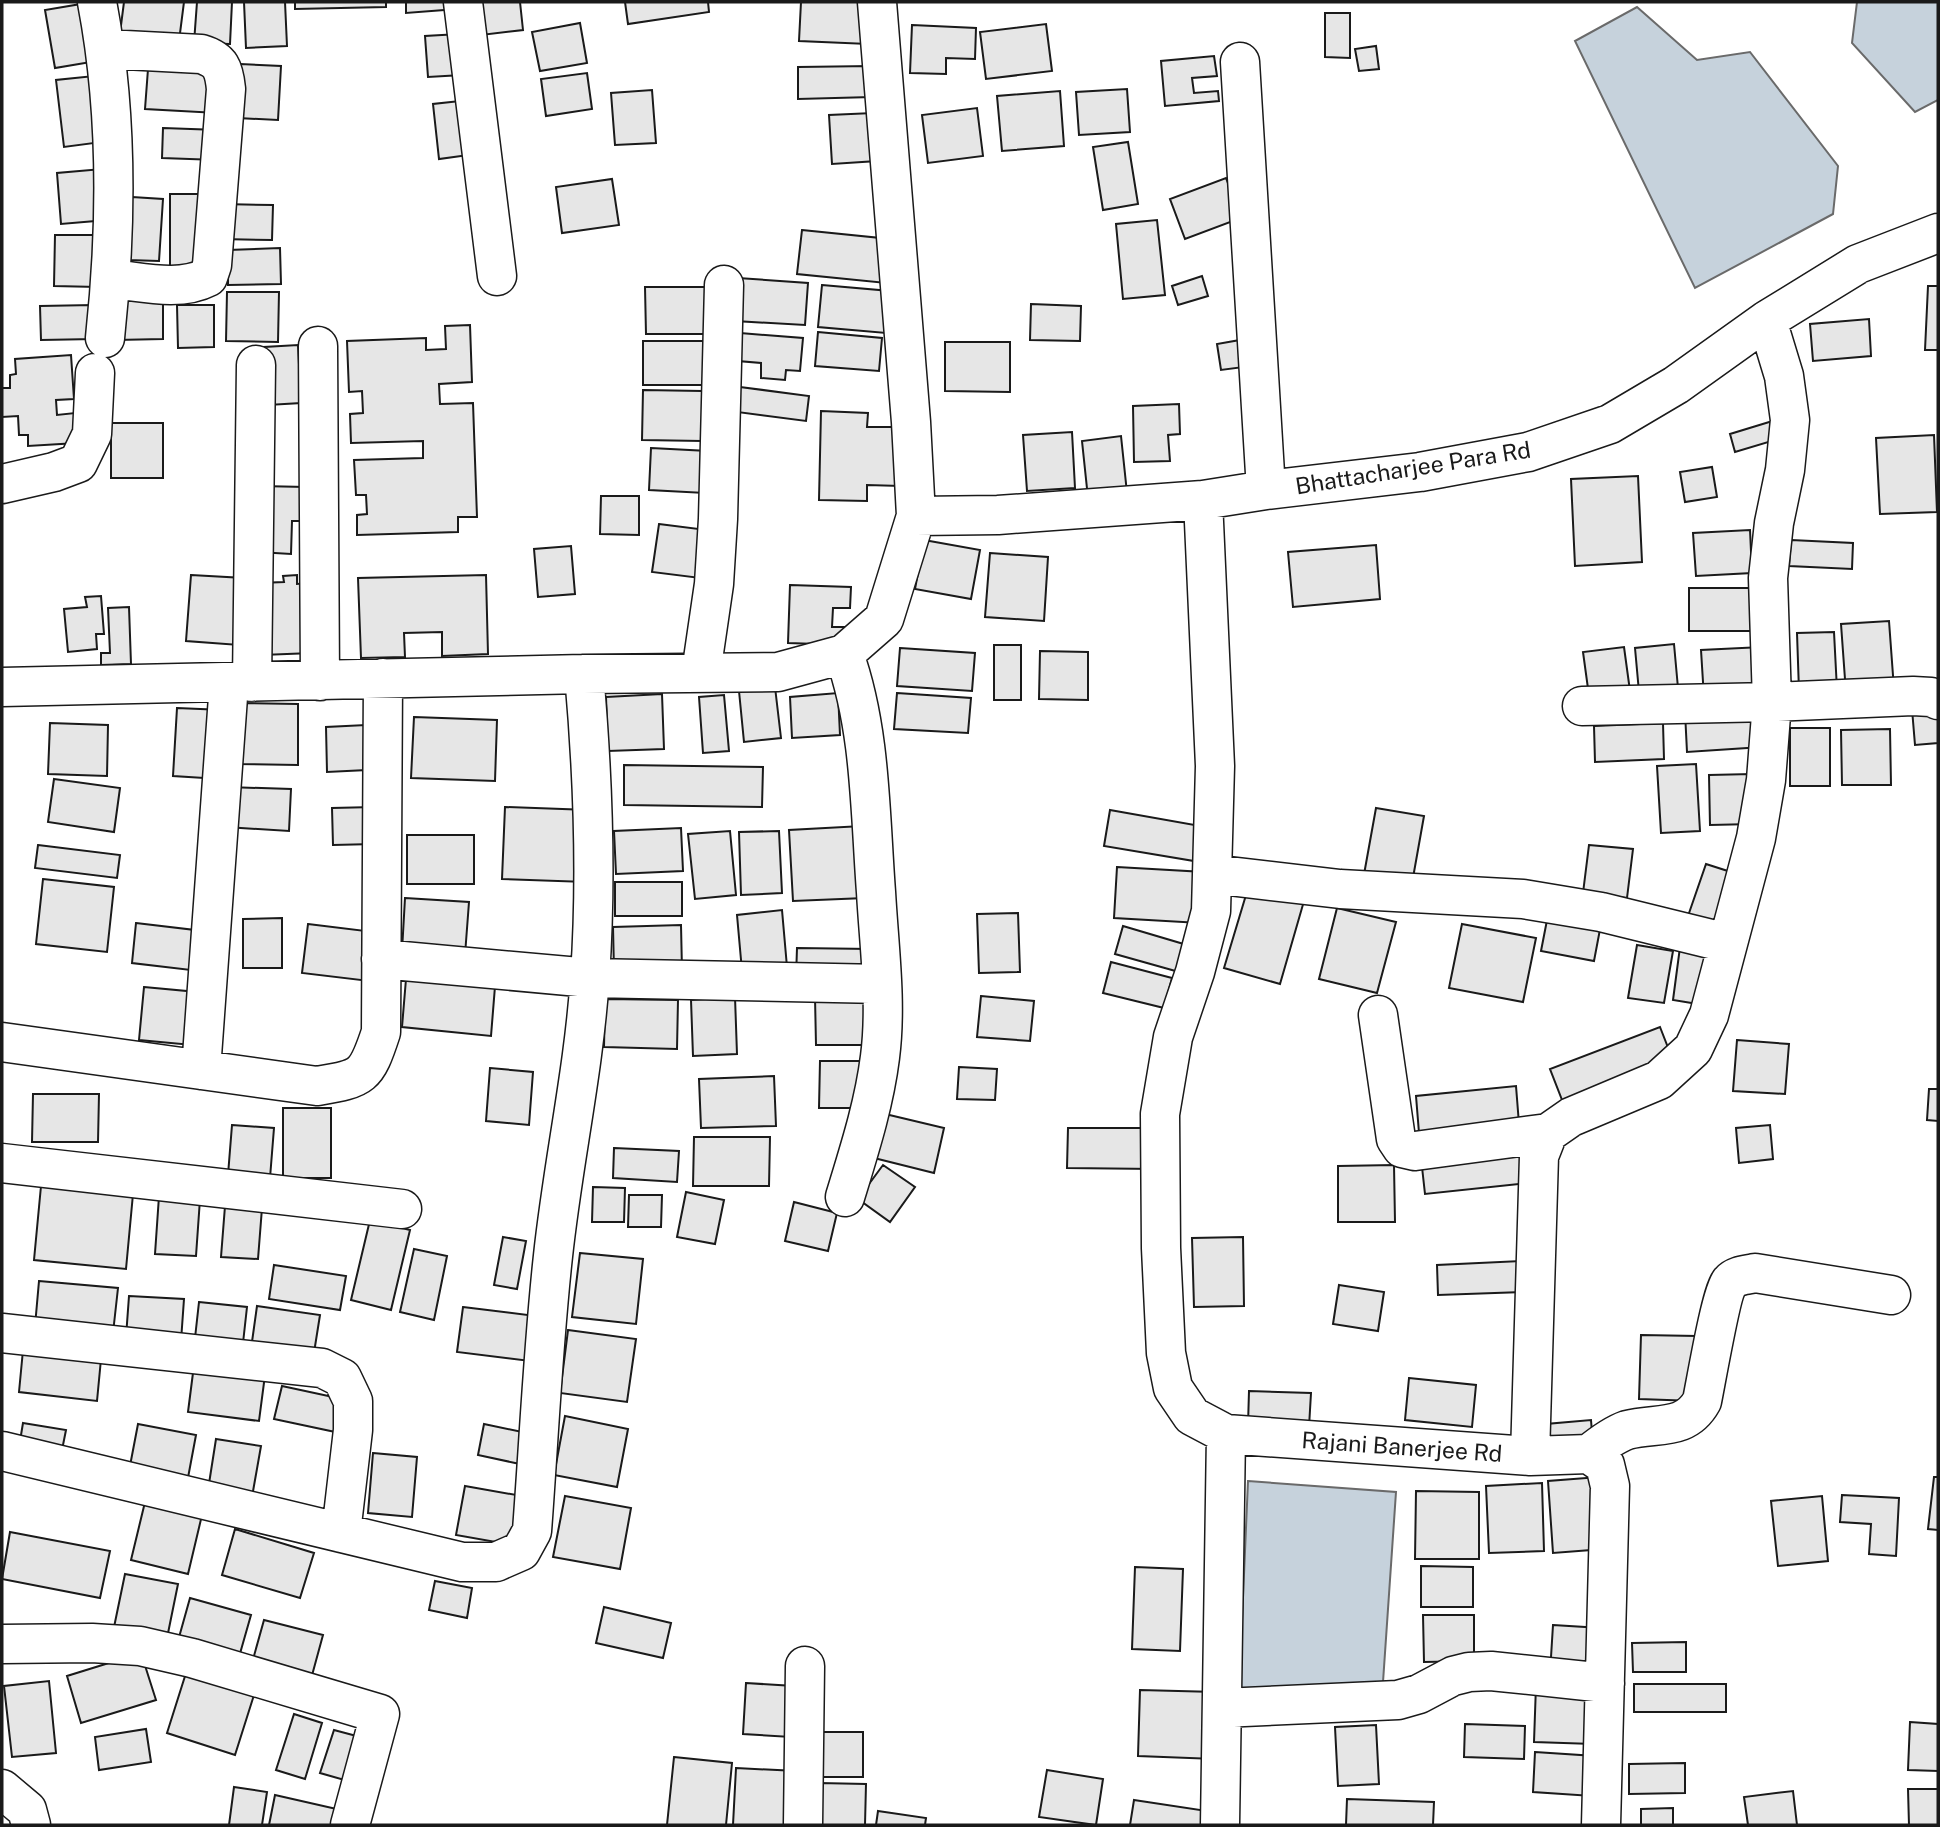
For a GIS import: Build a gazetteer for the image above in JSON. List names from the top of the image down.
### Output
{
  "streets": {
    "street": ["Bhattacharjee Para Rd", "Rajani Banerjee Rd"]
  }
}
